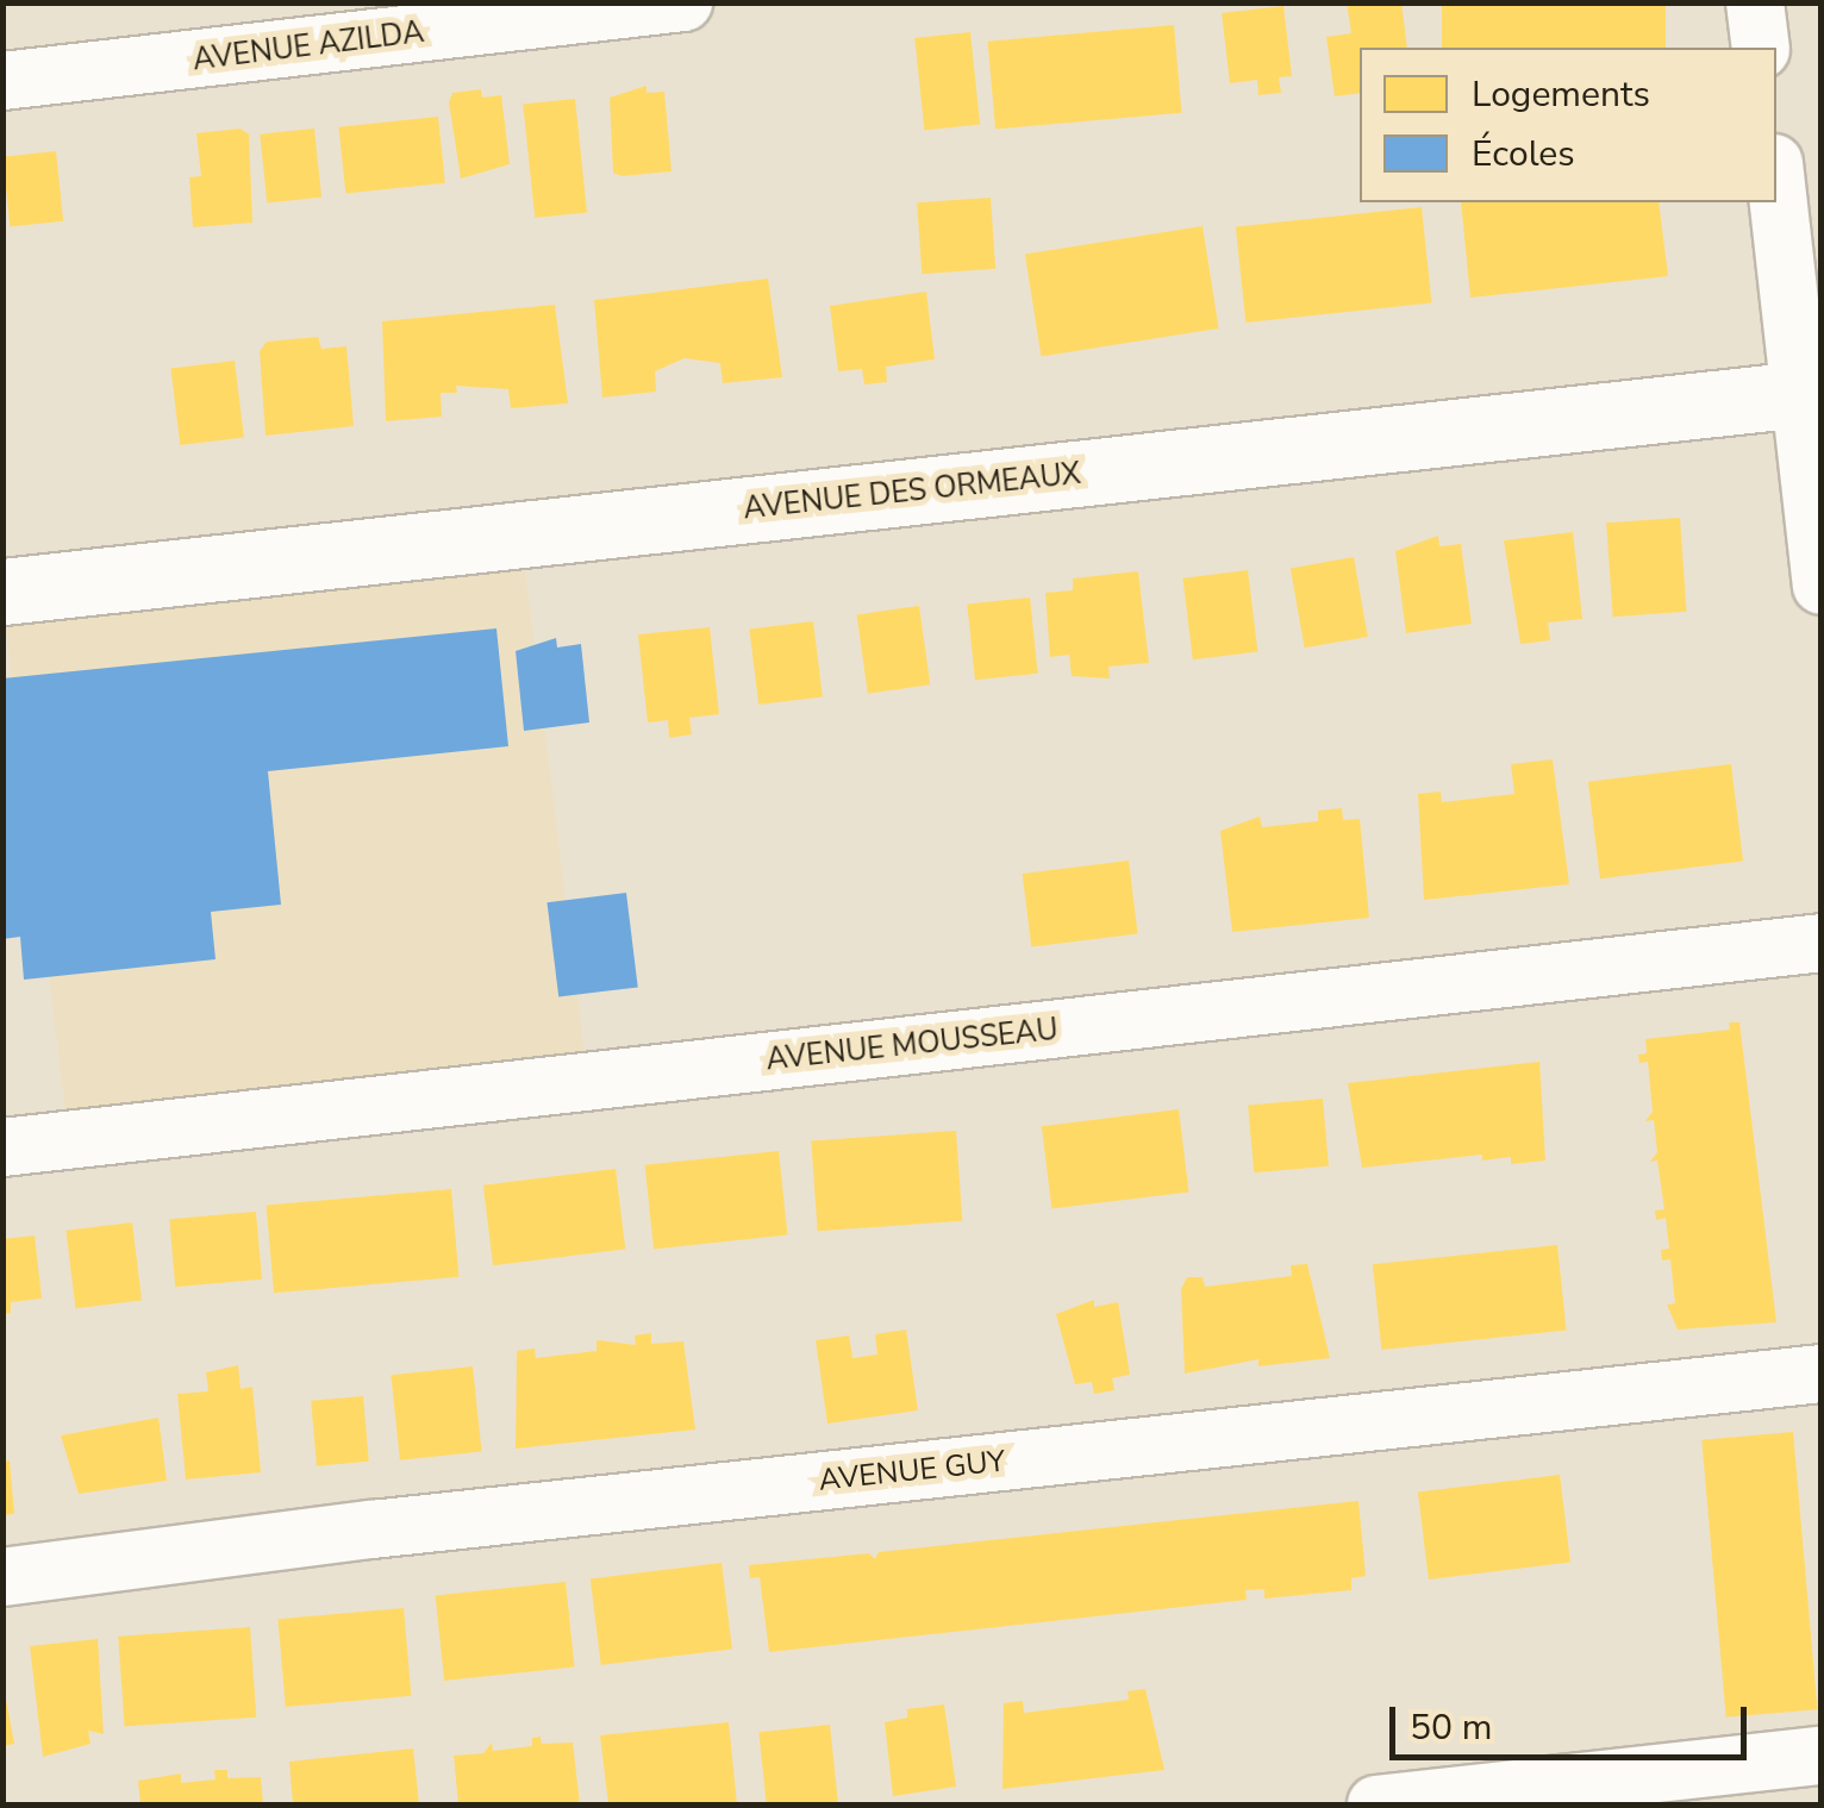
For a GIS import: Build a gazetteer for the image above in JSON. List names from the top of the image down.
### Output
{
  "streets": {
    "street": [
      "AVENUE AZILDA",
      "AVENUE DES ORMEAUX",
      "AVENUE MOUSSEAU",
      "AVENUE GUY"
    ]
  },
  "legend": ["Logements", "Écoles"],
  "scale_bar": "50 m"
}
